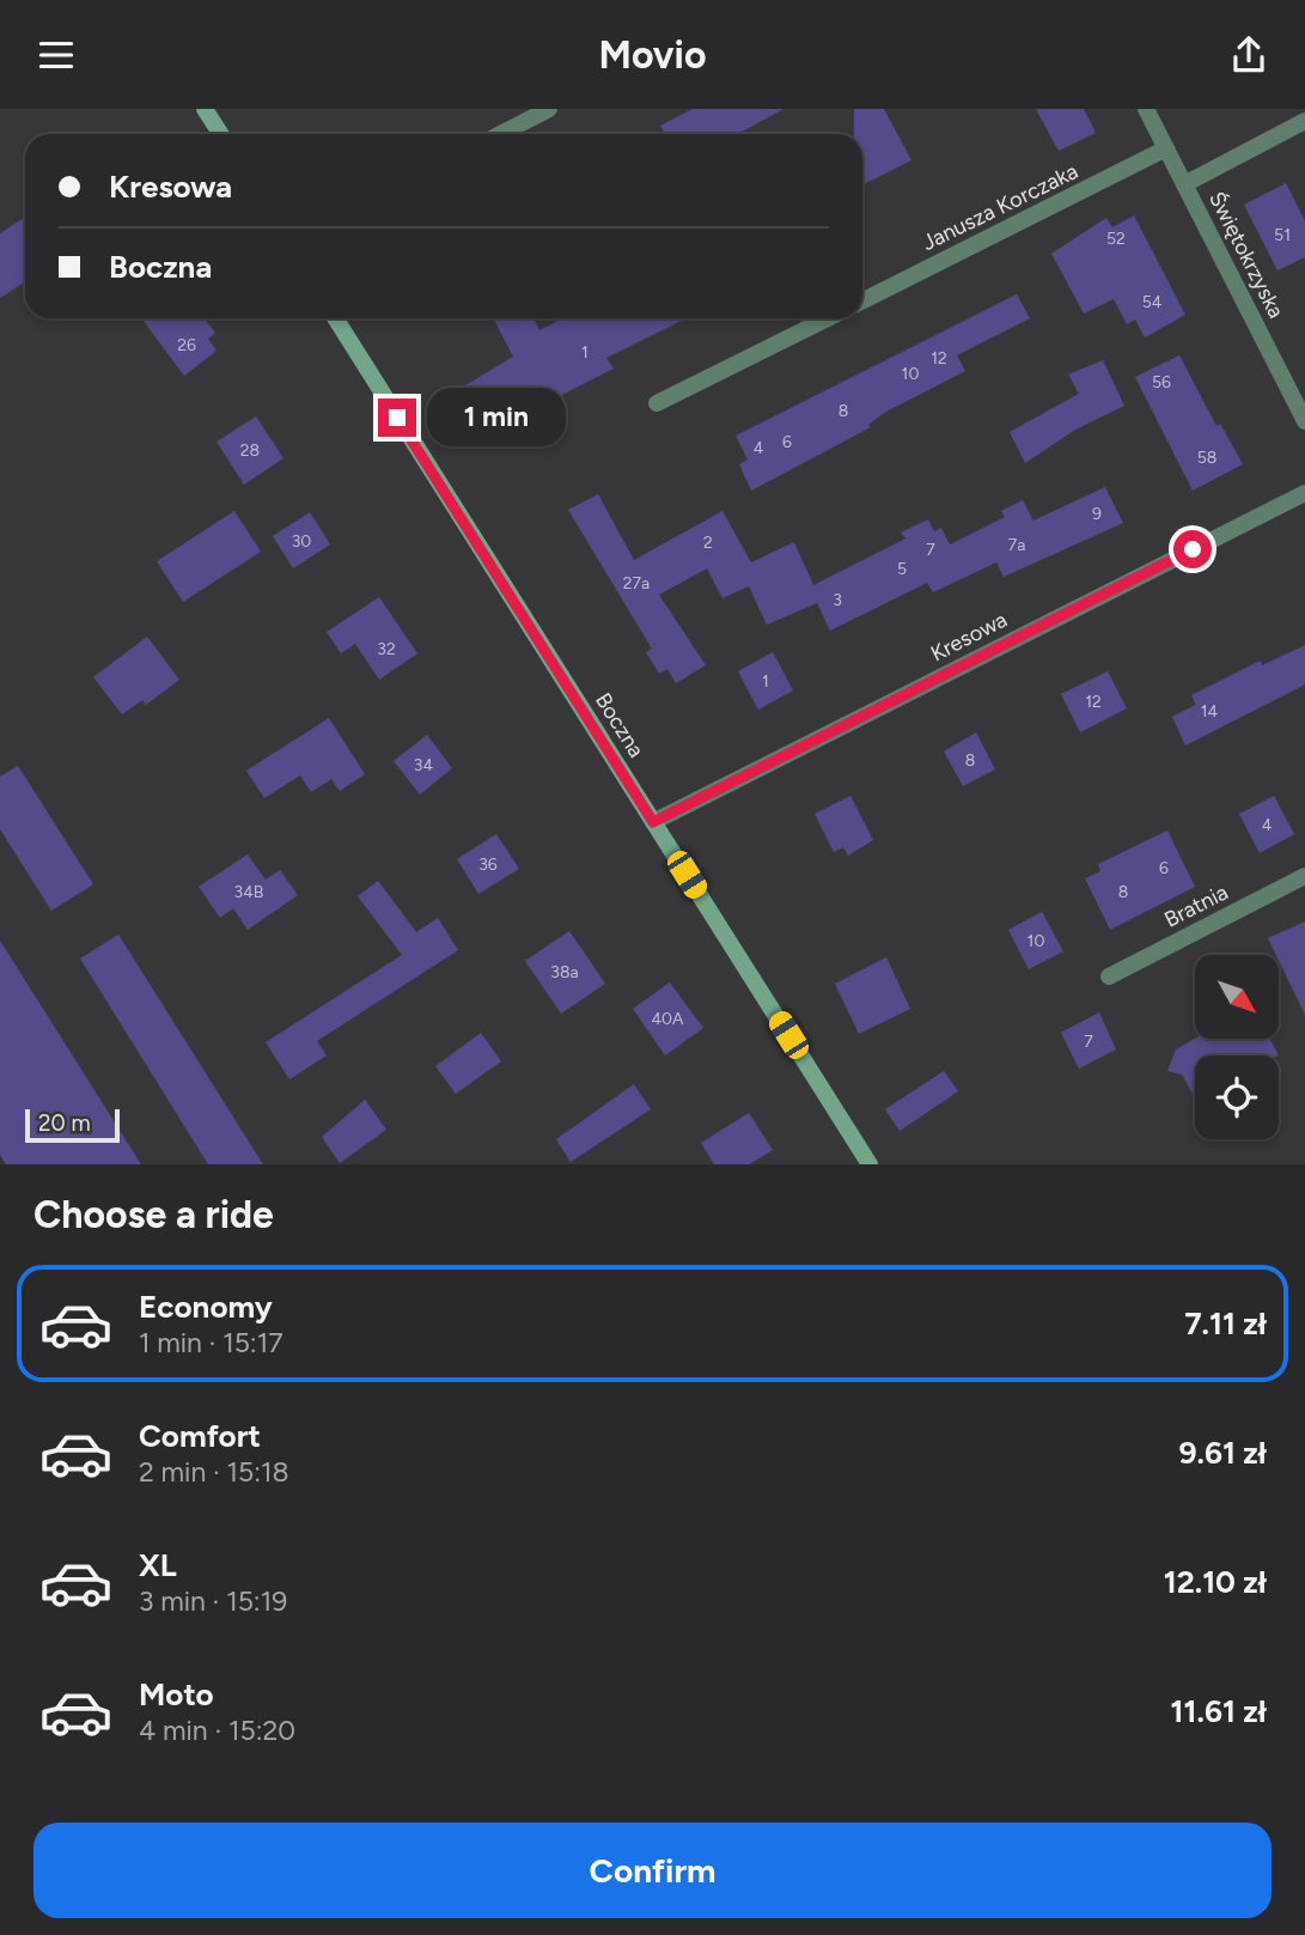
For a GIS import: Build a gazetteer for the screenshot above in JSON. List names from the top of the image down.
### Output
{
  "streets": {
    "street": [
      "Janusza Korczaka",
      "Świętokrzyska",
      "Kresowa",
      "Boczna",
      "Bratnia"
    ]
  },
  "crossings": [
    ["Janusza Korczaka", "Świętokrzyska"],
    ["Kresowa", "Boczna"]
  ],
  "house_numbers": [
    "51",
    "52",
    "54",
    "26",
    "1",
    "12",
    "10",
    "56",
    "8",
    "6",
    "4",
    "28",
    "58",
    "9",
    "30",
    "2",
    "7a",
    "7",
    "5",
    "27a",
    "3",
    "32",
    "1",
    "12",
    "14",
    "8",
    "34",
    "4",
    "36",
    "6",
    "34B",
    "8",
    "10",
    "38a",
    "40A",
    "7"
  ],
  "scale_bar": "20 m",
  "north": "bottom right",
  "page": {
    "header": "Movio",
    "banner": ["Kresowa", "Boczna"],
    "bubble": "1 min",
    "scale": "20 m",
    "heading": "Choose a ride",
    "list": [
      {
        "name": "Economy",
        "note": "1 min · 15:17",
        "value": "7.11 zł"
      },
      {
        "name": "Comfort",
        "note": "2 min · 15:18",
        "value": "9.61 zł"
      },
      {
        "name": "XL",
        "note": "3 min · 15:19",
        "value": "12.10 zł"
      },
      {
        "name": "Moto",
        "note": "4 min · 15:20",
        "value": "11.61 zł"
      }
    ],
    "buttons": "Confirm"
  }
}
